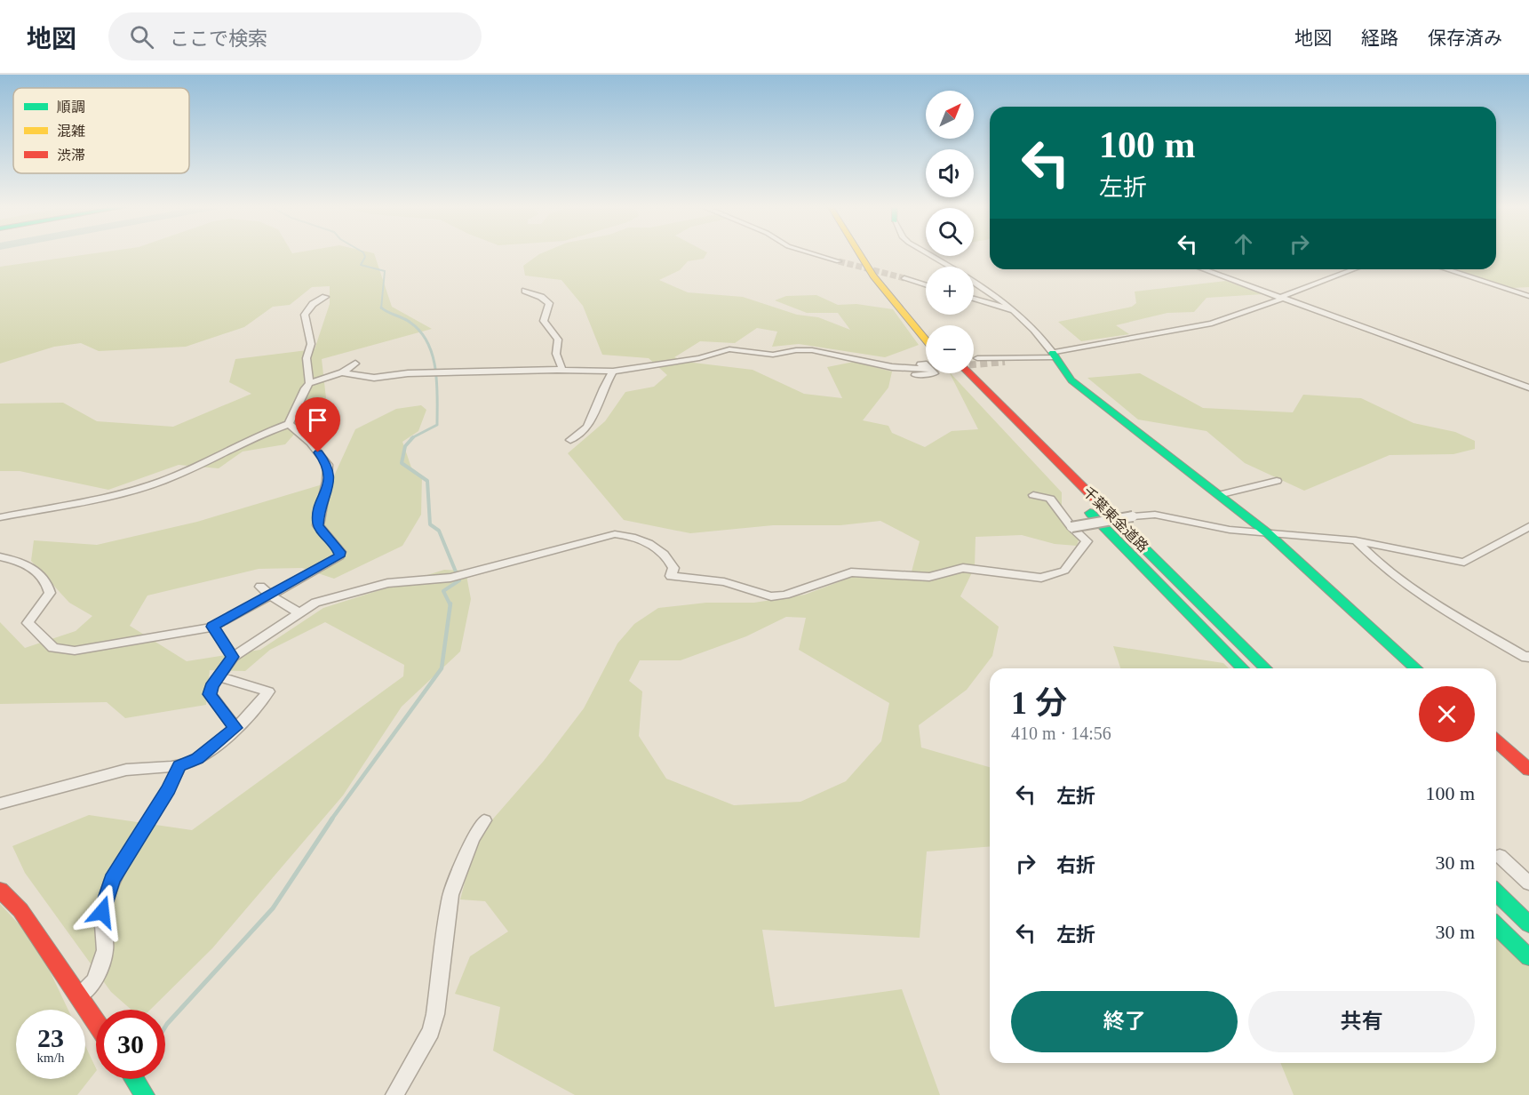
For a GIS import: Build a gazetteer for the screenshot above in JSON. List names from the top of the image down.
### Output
{
  "streets": {
    "main road": ["千葉東金道路"]
  },
  "legend": ["順調", "混雑", "渋滞"],
  "north": "top right",
  "page": {
    "header": "地図",
    "search": "ここで検索",
    "nav": ["地図", "経路", "保存済み"],
    "map_buttons": ["+", "−"],
    "turn": ["100 m", "左折"],
    "heading": ["1 分", "410 m · 14:56"],
    "list": [
      {
        "name": "左折",
        "value": "100 m"
      },
      {
        "name": "右折",
        "value": "30 m"
      },
      {
        "name": "左折",
        "value": "30 m"
      }
    ],
    "buttons": ["終了", "共有"],
    "speed": "23 km/h",
    "limit": "30"
  }
}
